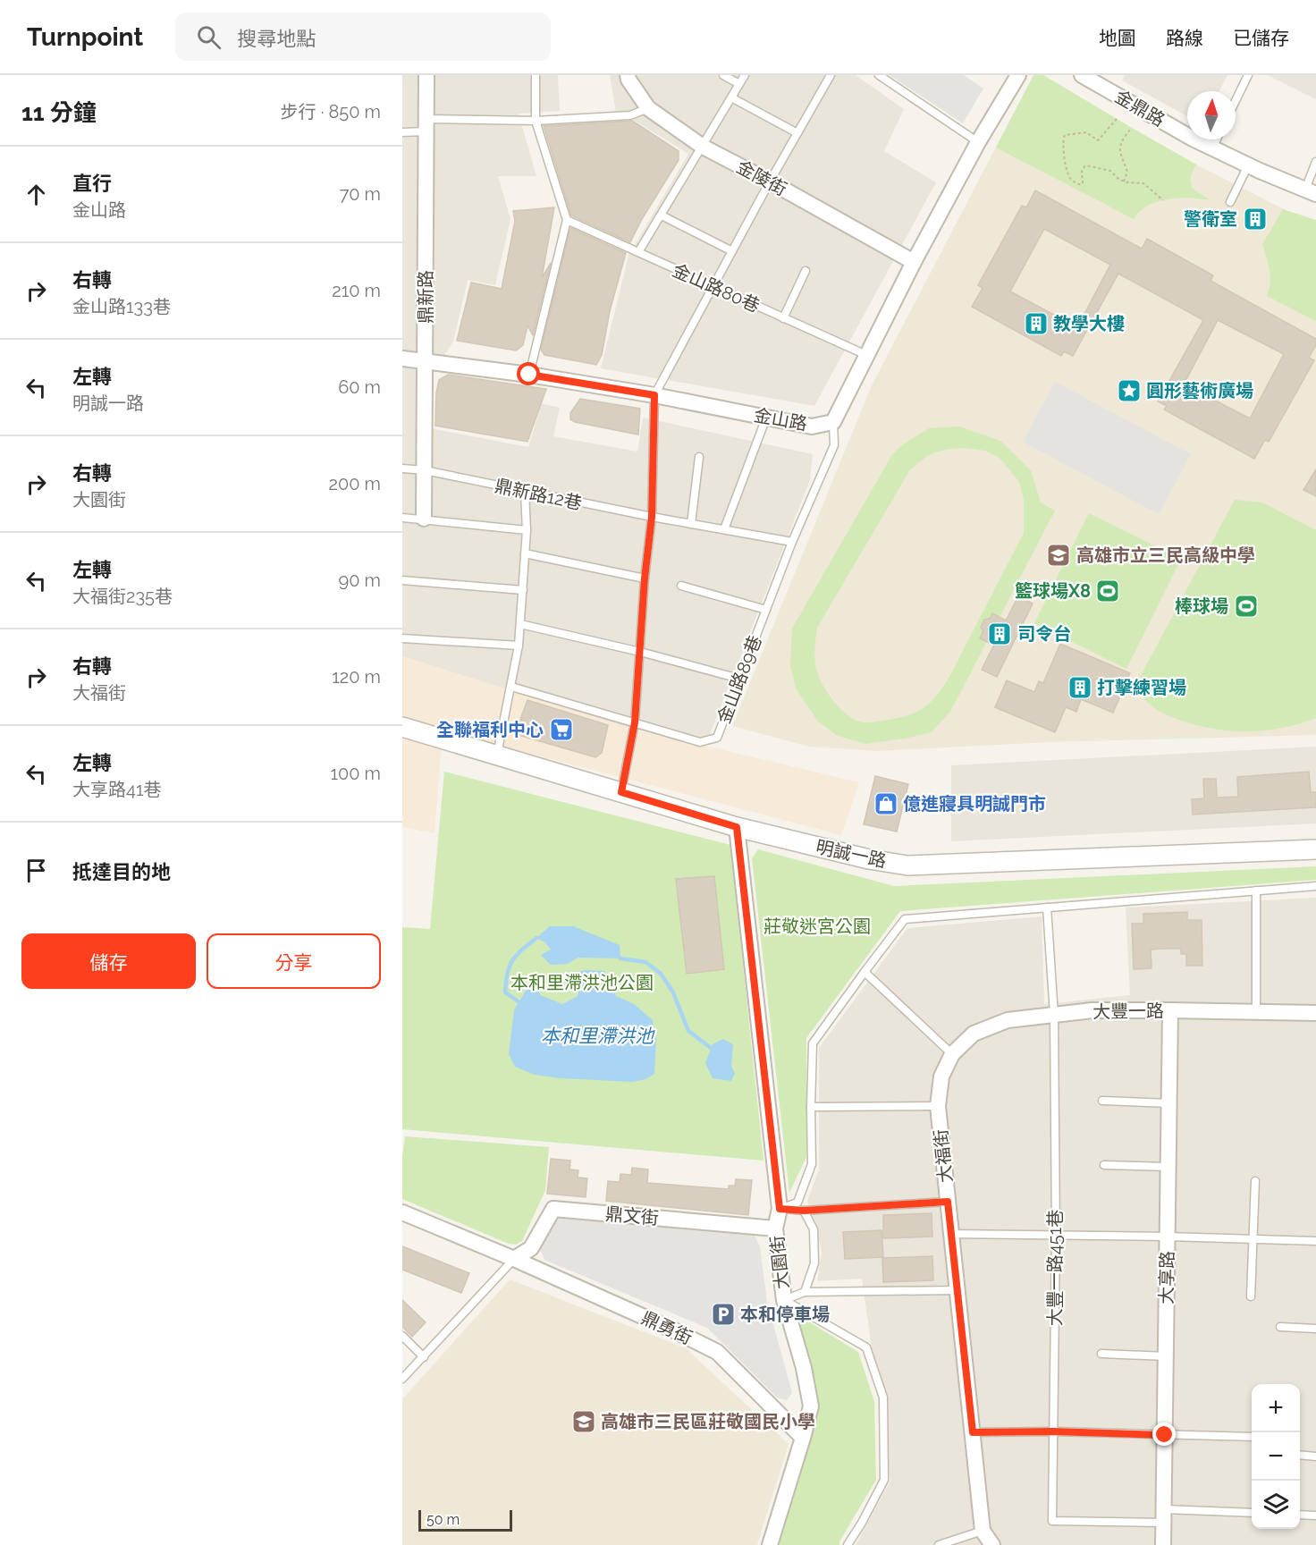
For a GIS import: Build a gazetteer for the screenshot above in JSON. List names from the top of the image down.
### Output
{
  "streets": {
    "street": [
      "金鼎路",
      "金陵街",
      "鼎新路",
      "金山路",
      "明誠一路",
      "大豐一路",
      "大福街",
      "鼎文街",
      "大園街",
      "大享路",
      "鼎勇街"
    ],
    "lane": [
      "金山路80巷",
      "鼎新路12巷",
      "金山路89巷",
      "大豐一路451巷"
    ]
  },
  "crossings": [
    ["金陵街", "金山路"],
    ["金山路80巷", "金山路"],
    ["鼎新路", "金山路"],
    ["鼎新路", "鼎新路12巷"],
    ["金山路", "金山路89巷"],
    ["鼎新路12巷", "金山路89巷"],
    ["明誠一路", "大園街"],
    ["大豐一路", "大福街"],
    ["大豐一路", "大豐一路451巷"],
    ["大豐一路", "大享路"],
    ["鼎文街", "大園街"],
    ["鼎文街", "鼎勇街"],
    ["大園街", "鼎勇街"],
    ["大豐一路451巷", "大享路"]
  ],
  "water": ["本和里滯洪池"],
  "parks": ["莊敬迷宮公園", "本和里滯洪池公園"],
  "places": {
    "building": [
      "警衛室",
      "教學大樓",
      "司令台",
      "打擊練習場"
    ],
    "place": ["圓形藝術廣場"],
    "school or university": ["高雄市立三民高級中學", "高雄市三民區莊敬國民小學"],
    "sports": ["籃球場X8", "棒球場"],
    "supermarket": ["全聯福利中心"],
    "shop": ["億進寢具明誠門市"],
    "parking": ["本和停車場"]
  },
  "scale_bar": "50 m",
  "north": "top",
  "page": {
    "header": "Turnpoint",
    "search": "搜尋地點",
    "nav": ["地圖", "路線", "已儲存"],
    "heading": ["11 分鐘", "步行 · 850 m"],
    "list": [
      ["直行", "金山路", "70 m"],
      ["右轉", "金山路133巷", "210 m"],
      ["左轉", "明誠一路", "60 m"],
      ["右轉", "大園街", "200 m"],
      ["左轉", "大福街235巷", "90 m"],
      ["右轉", "大福街", "120 m"],
      ["左轉", "大享路41巷", "100 m"],
      "抵達目的地"
    ],
    "buttons": ["儲存", "分享"],
    "map_buttons": ["+", "−"],
    "scale": "50 m"
  }
}
